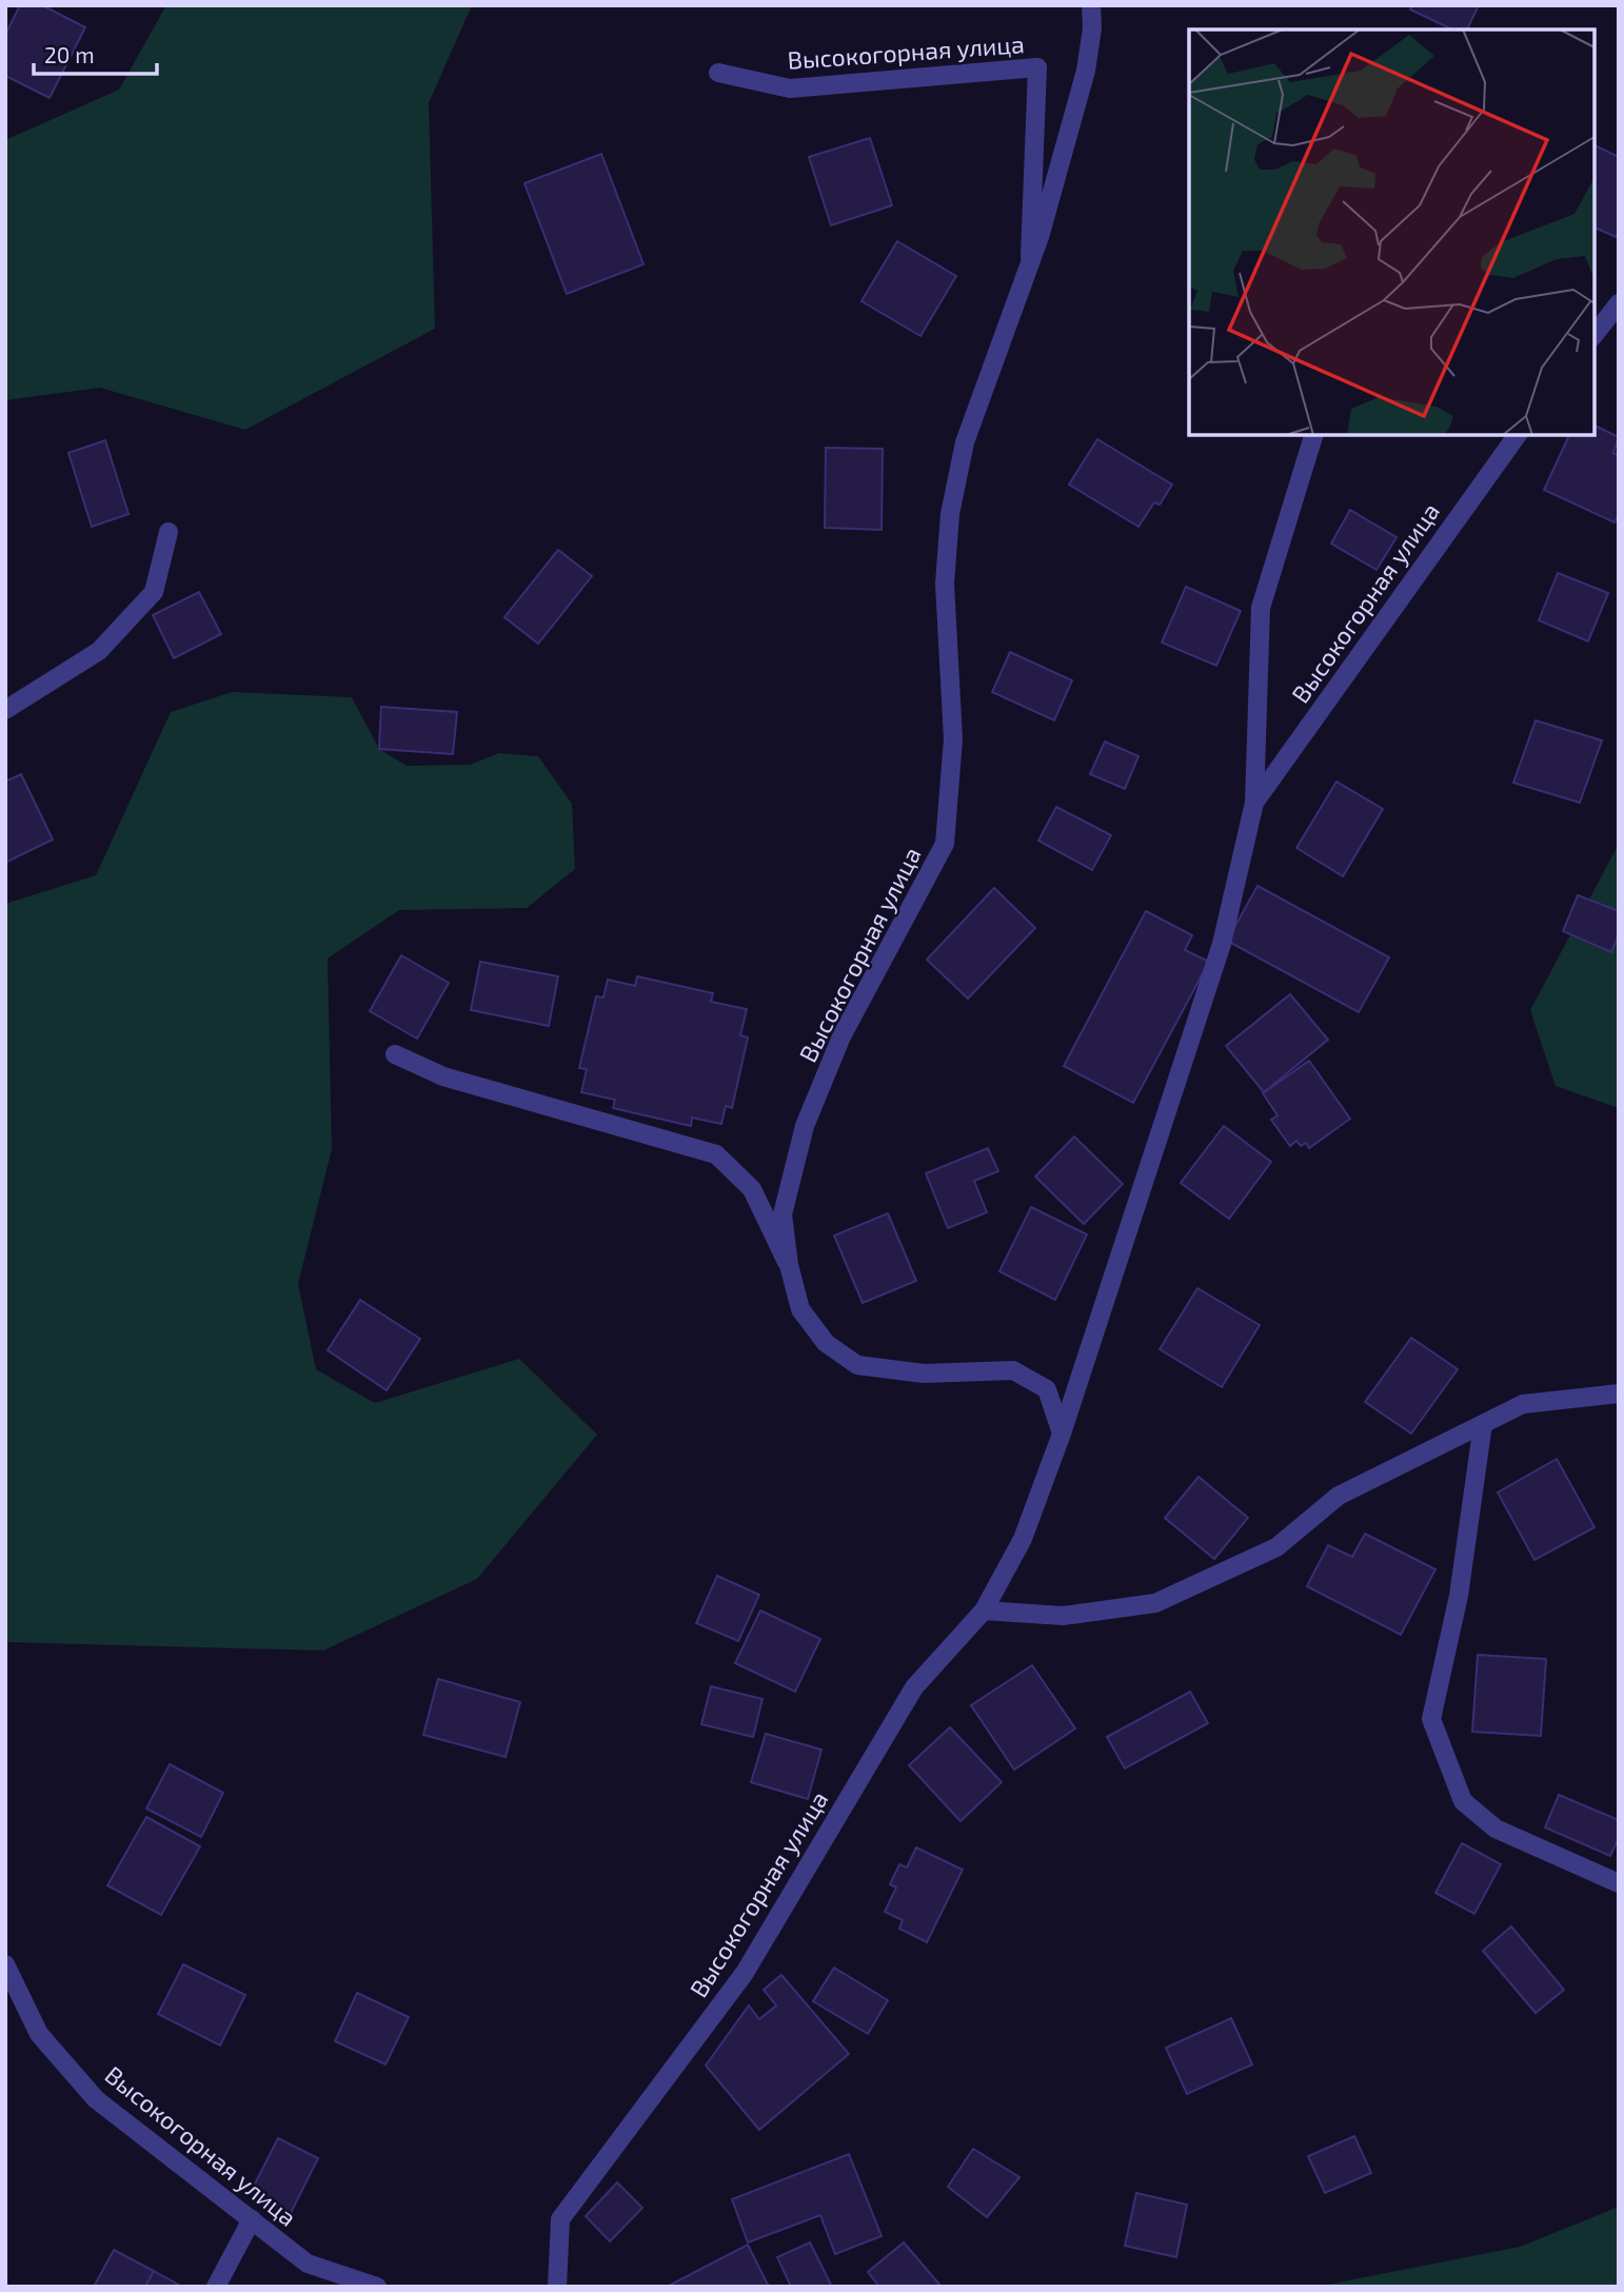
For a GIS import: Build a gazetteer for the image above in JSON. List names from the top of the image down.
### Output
{
  "streets": {
    "street": ["Высокогорная улица"]
  },
  "scale_bar": "20 m"
}
